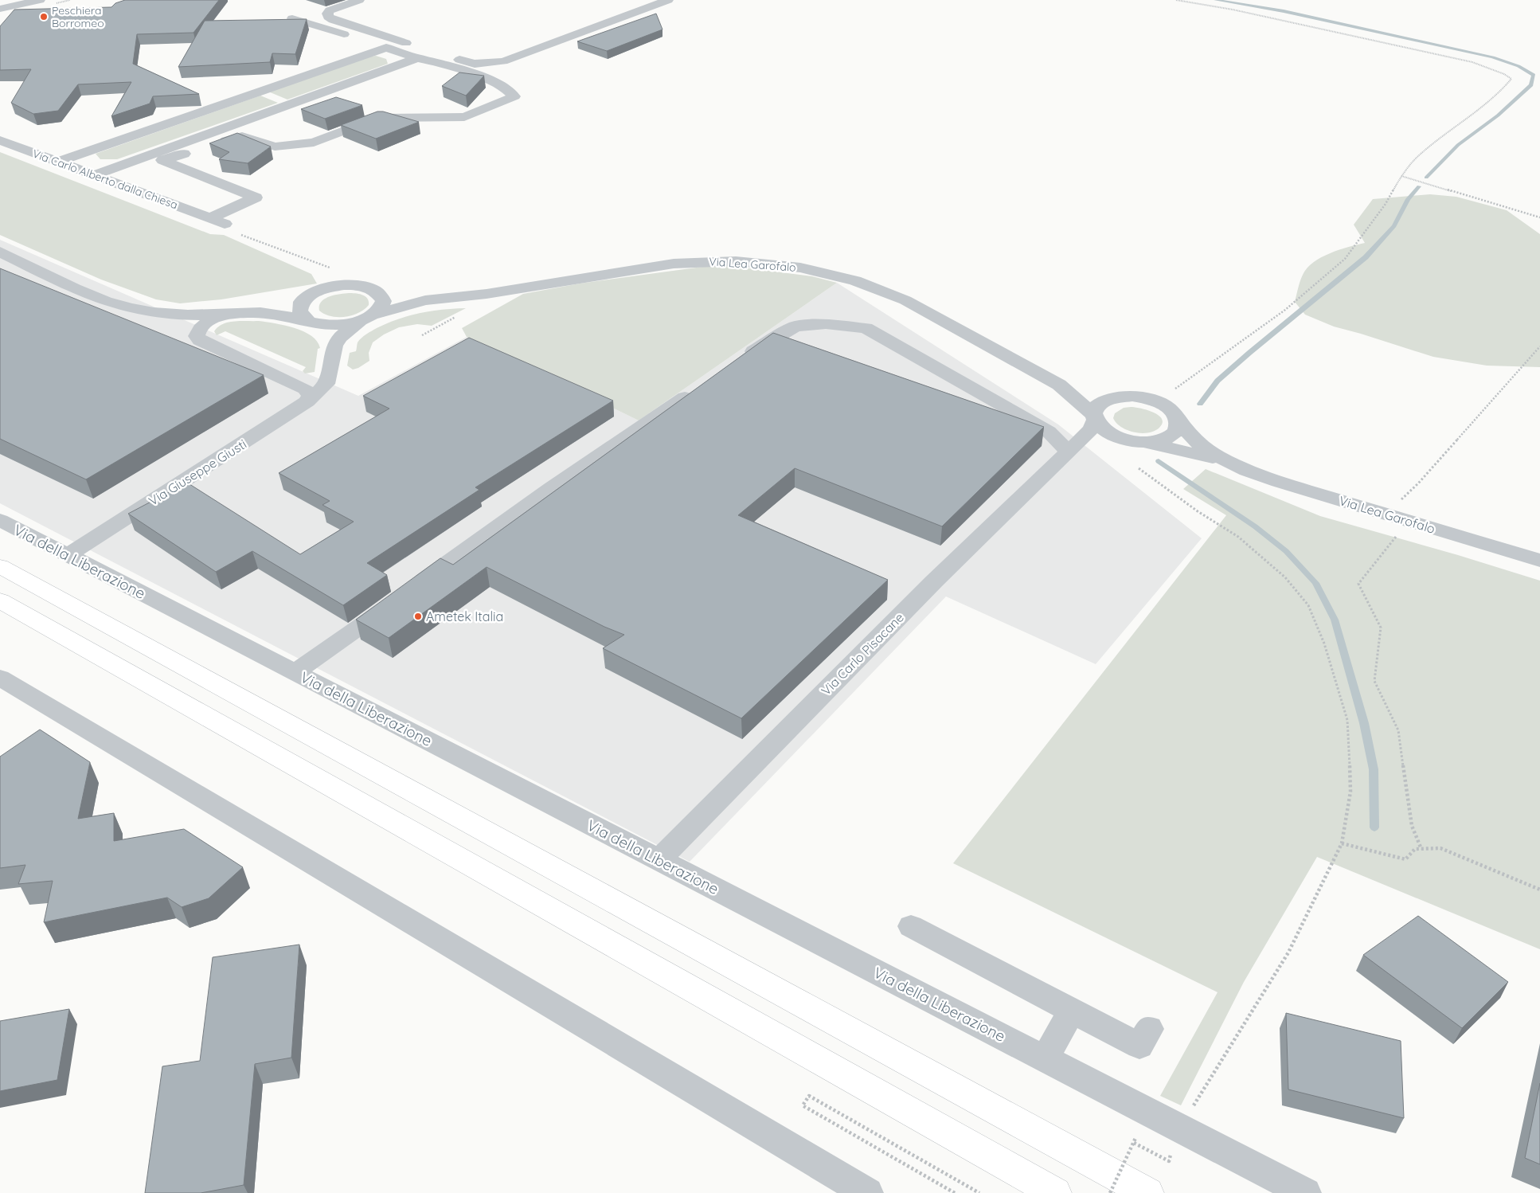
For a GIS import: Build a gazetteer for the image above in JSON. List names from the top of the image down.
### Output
{
  "streets": {
    "street": [
      "Via Carlo Alberto dalla Chiesa",
      "Via Lea Garofalo",
      "Via Giuseppe Giusti",
      "Via della Liberazione",
      "Via Carlo Pisacane"
    ]
  },
  "crossings": [
    ["Via Lea Garofalo", "Via Giuseppe Giusti"],
    ["Via Lea Garofalo", "Via Carlo Pisacane"],
    ["Via Giuseppe Giusti", "Via della Liberazione"],
    ["Via della Liberazione", "Via Carlo Pisacane"]
  ],
  "places": ["Peschiera Borromeo", "Ametek Italia"]
}
